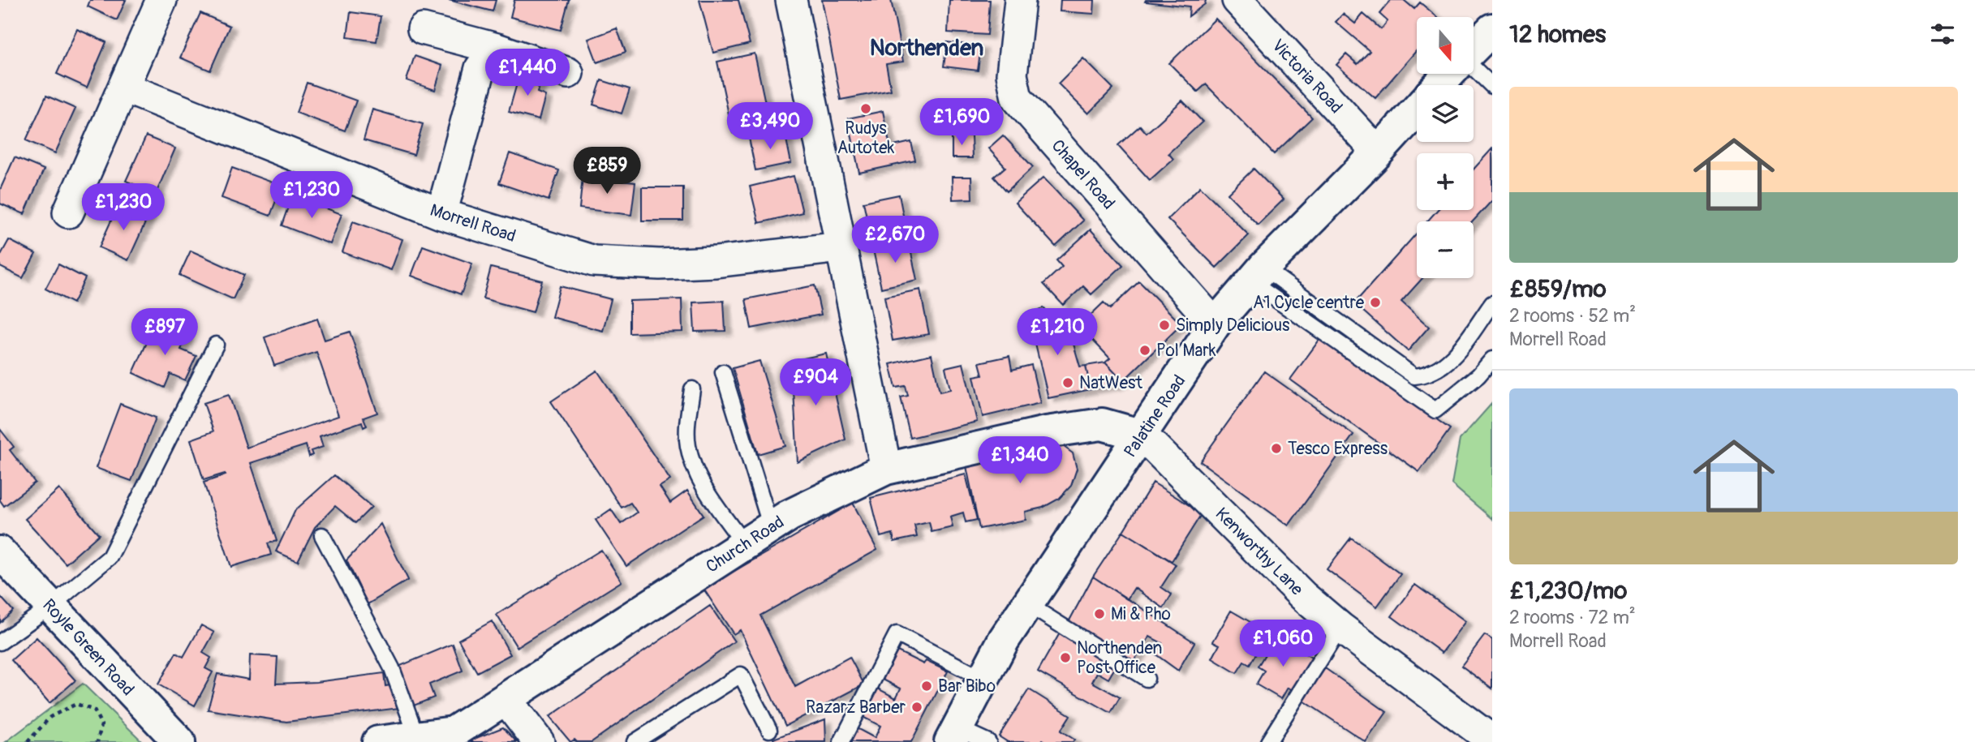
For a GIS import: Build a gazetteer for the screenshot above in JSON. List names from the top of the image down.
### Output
{
  "streets": {
    "main road": ["Palatine Road", "Church Road", "Royle Green Road"],
    "street": [
      "Victoria Road",
      "Chapel Road",
      "Morrell Road",
      "Kenworthy Lane"
    ]
  },
  "crossings": [
    ["Victoria Road", "Palatine Road"],
    ["Chapel Road", "Palatine Road"],
    ["Palatine Road", "Church Road"],
    ["Palatine Road", "Kenworthy Lane"],
    ["Church Road", "Kenworthy Lane"]
  ],
  "districts": ["Northenden"],
  "places": [
    "Rudys Autotek",
    "A1 Cycle centre",
    "Simply Delicious",
    "Pol Mark",
    "NatWest",
    "Tesco Express",
    "Mi & Pho",
    "Northenden Post Office",
    "Bar Bibo",
    "Razarz Barber"
  ],
  "north": "bottom",
  "page": {
    "heading": "12 homes",
    "map_buttons": ["+", "−"],
    "price": [
      "£1,440",
      "£1,690",
      "£3,490",
      "£859",
      "£1,230",
      "£1,230",
      "£2,670",
      "£897",
      "£1,210",
      "£904",
      "£1,340",
      "£1,060"
    ],
    "list": [
      {
        "name": "£859/mo",
        "note": "2 rooms · 52 m² · Morrell Road"
      },
      {
        "name": "£1,230/mo",
        "note": "2 rooms · 72 m² · Morrell Road"
      }
    ]
  }
}
